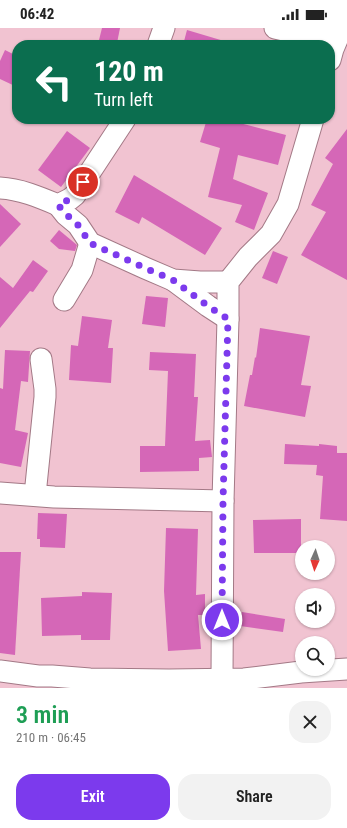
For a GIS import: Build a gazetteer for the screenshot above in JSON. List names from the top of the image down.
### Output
{
  "north": "bottom",
  "page": {
    "status": "06:42",
    "turn": ["120 m", "Turn left"],
    "heading": ["3 min", "210 m · 06:45"],
    "buttons": ["Exit", "Share"]
  }
}
